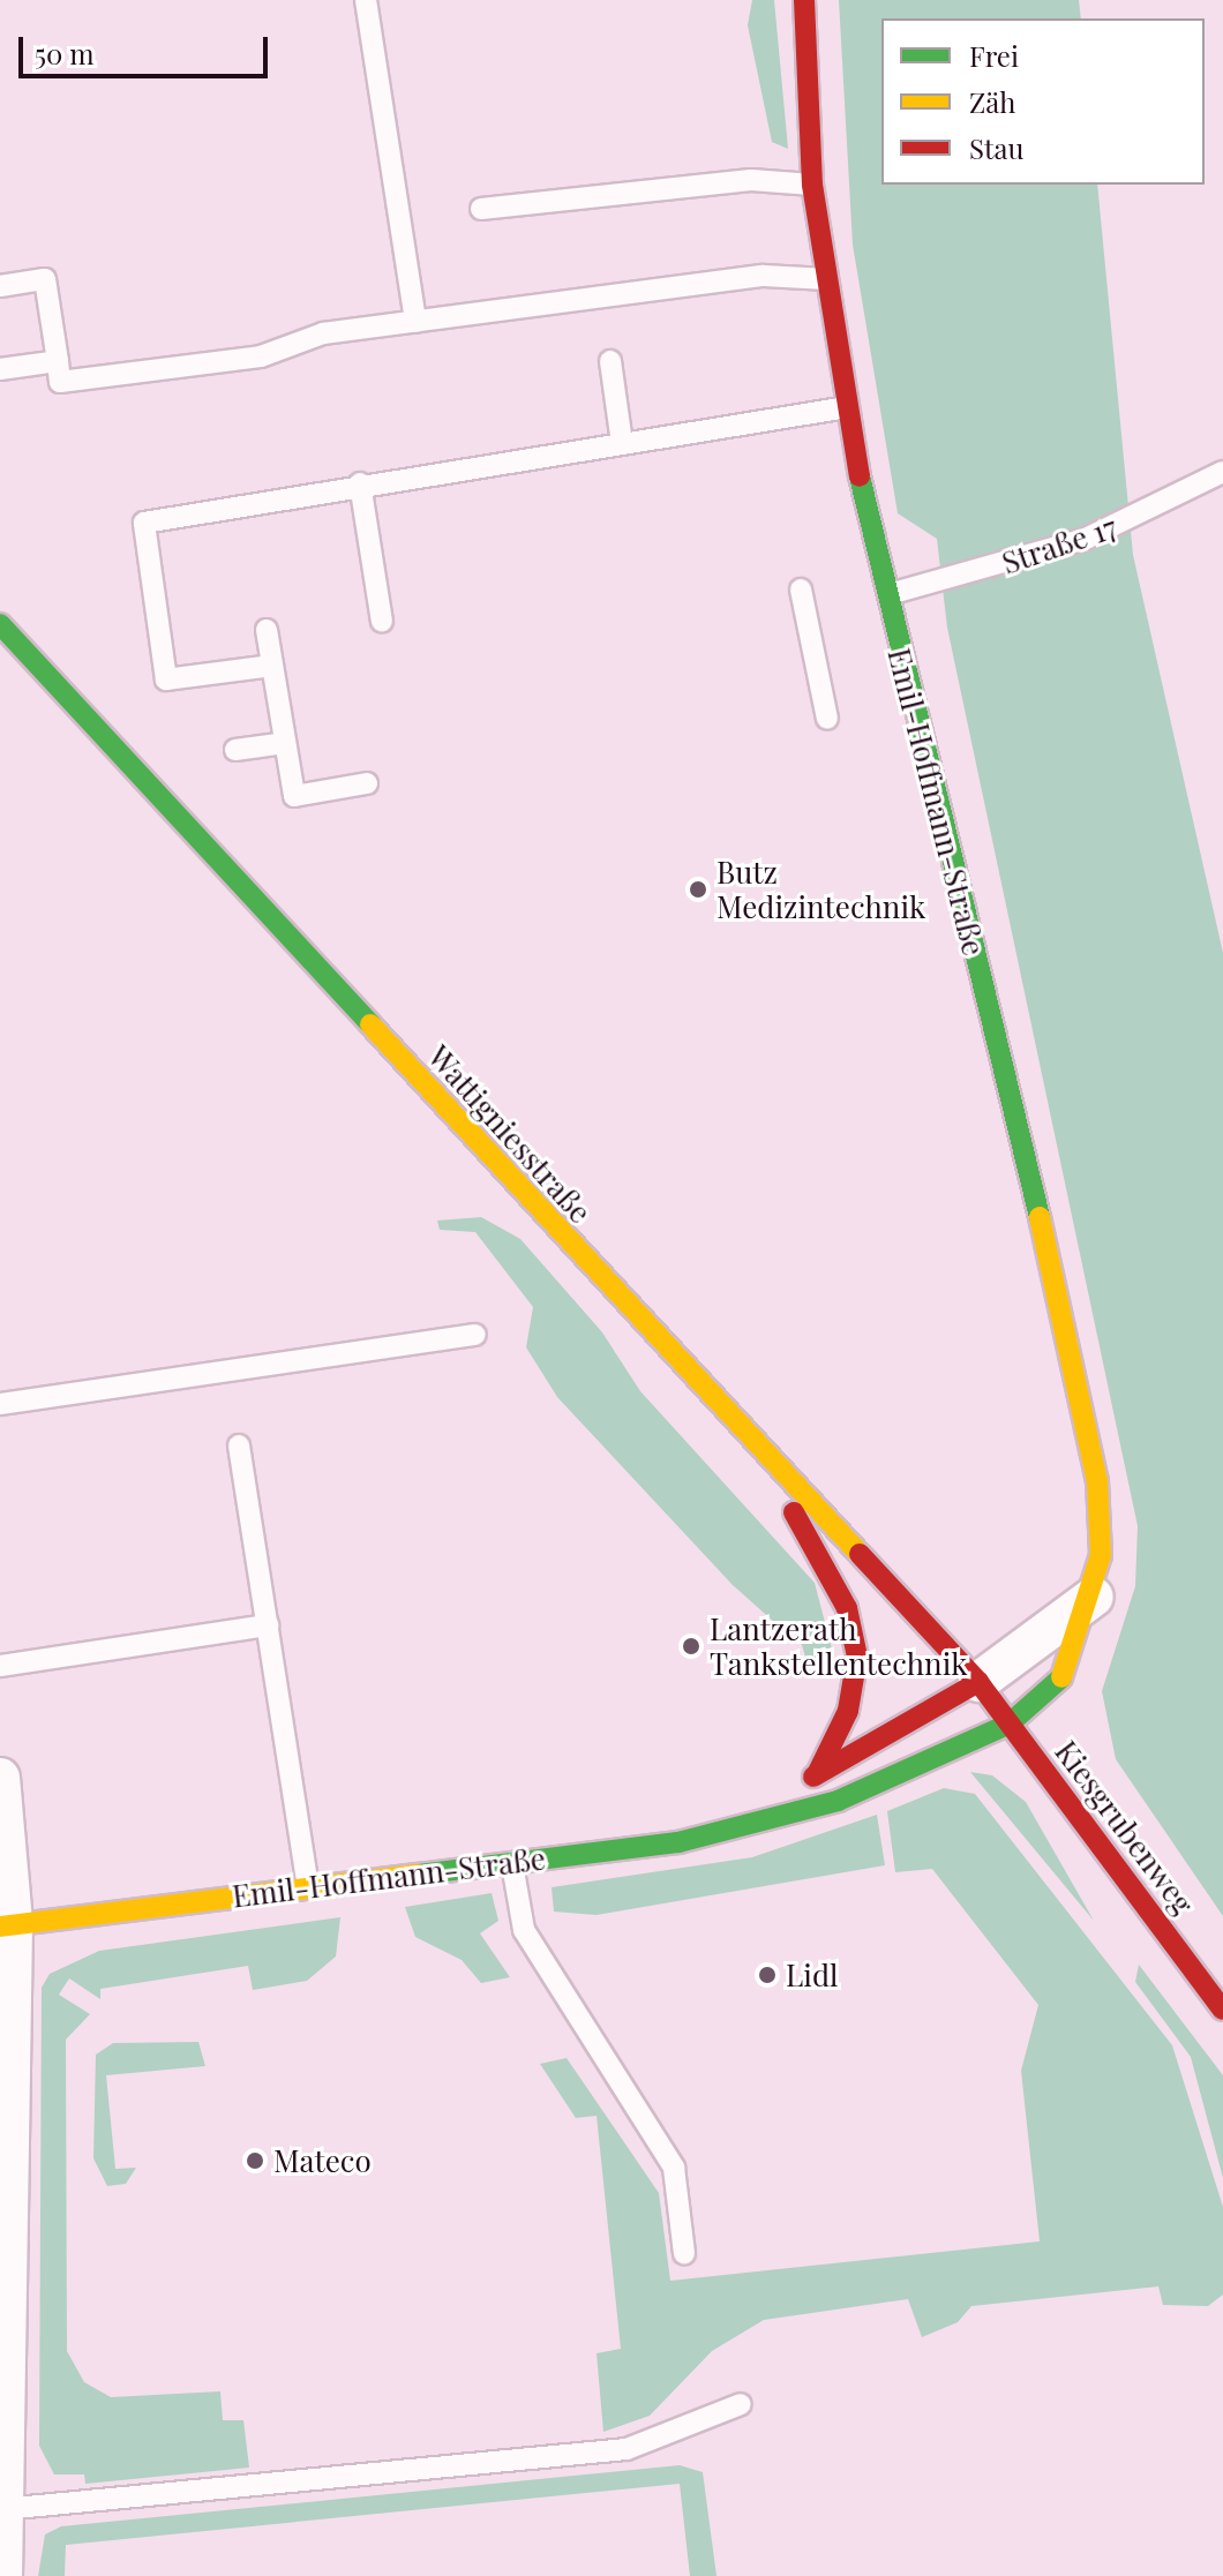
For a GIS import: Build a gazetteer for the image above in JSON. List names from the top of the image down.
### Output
{
  "streets": {
    "street": ["Emil-Hoffmann-Straße", "Wattigniesstraße", "Kiesgrubenweg"],
    "lane": ["Straße 17"]
  },
  "crossings": [
    ["Straße 17", "Emil-Hoffmann-Straße"],
    ["Emil-Hoffmann-Straße", "Wattigniesstraße"],
    ["Emil-Hoffmann-Straße", "Kiesgrubenweg"],
    ["Wattigniesstraße", "Kiesgrubenweg"]
  ],
  "places": [
    "Butz Medizintechnik",
    "Lantzerath Tankstellentechnik",
    "Lidl",
    "Mateco"
  ],
  "legend": ["Frei", "Zäh", "Stau"],
  "scale_bar": "50 m"
}
